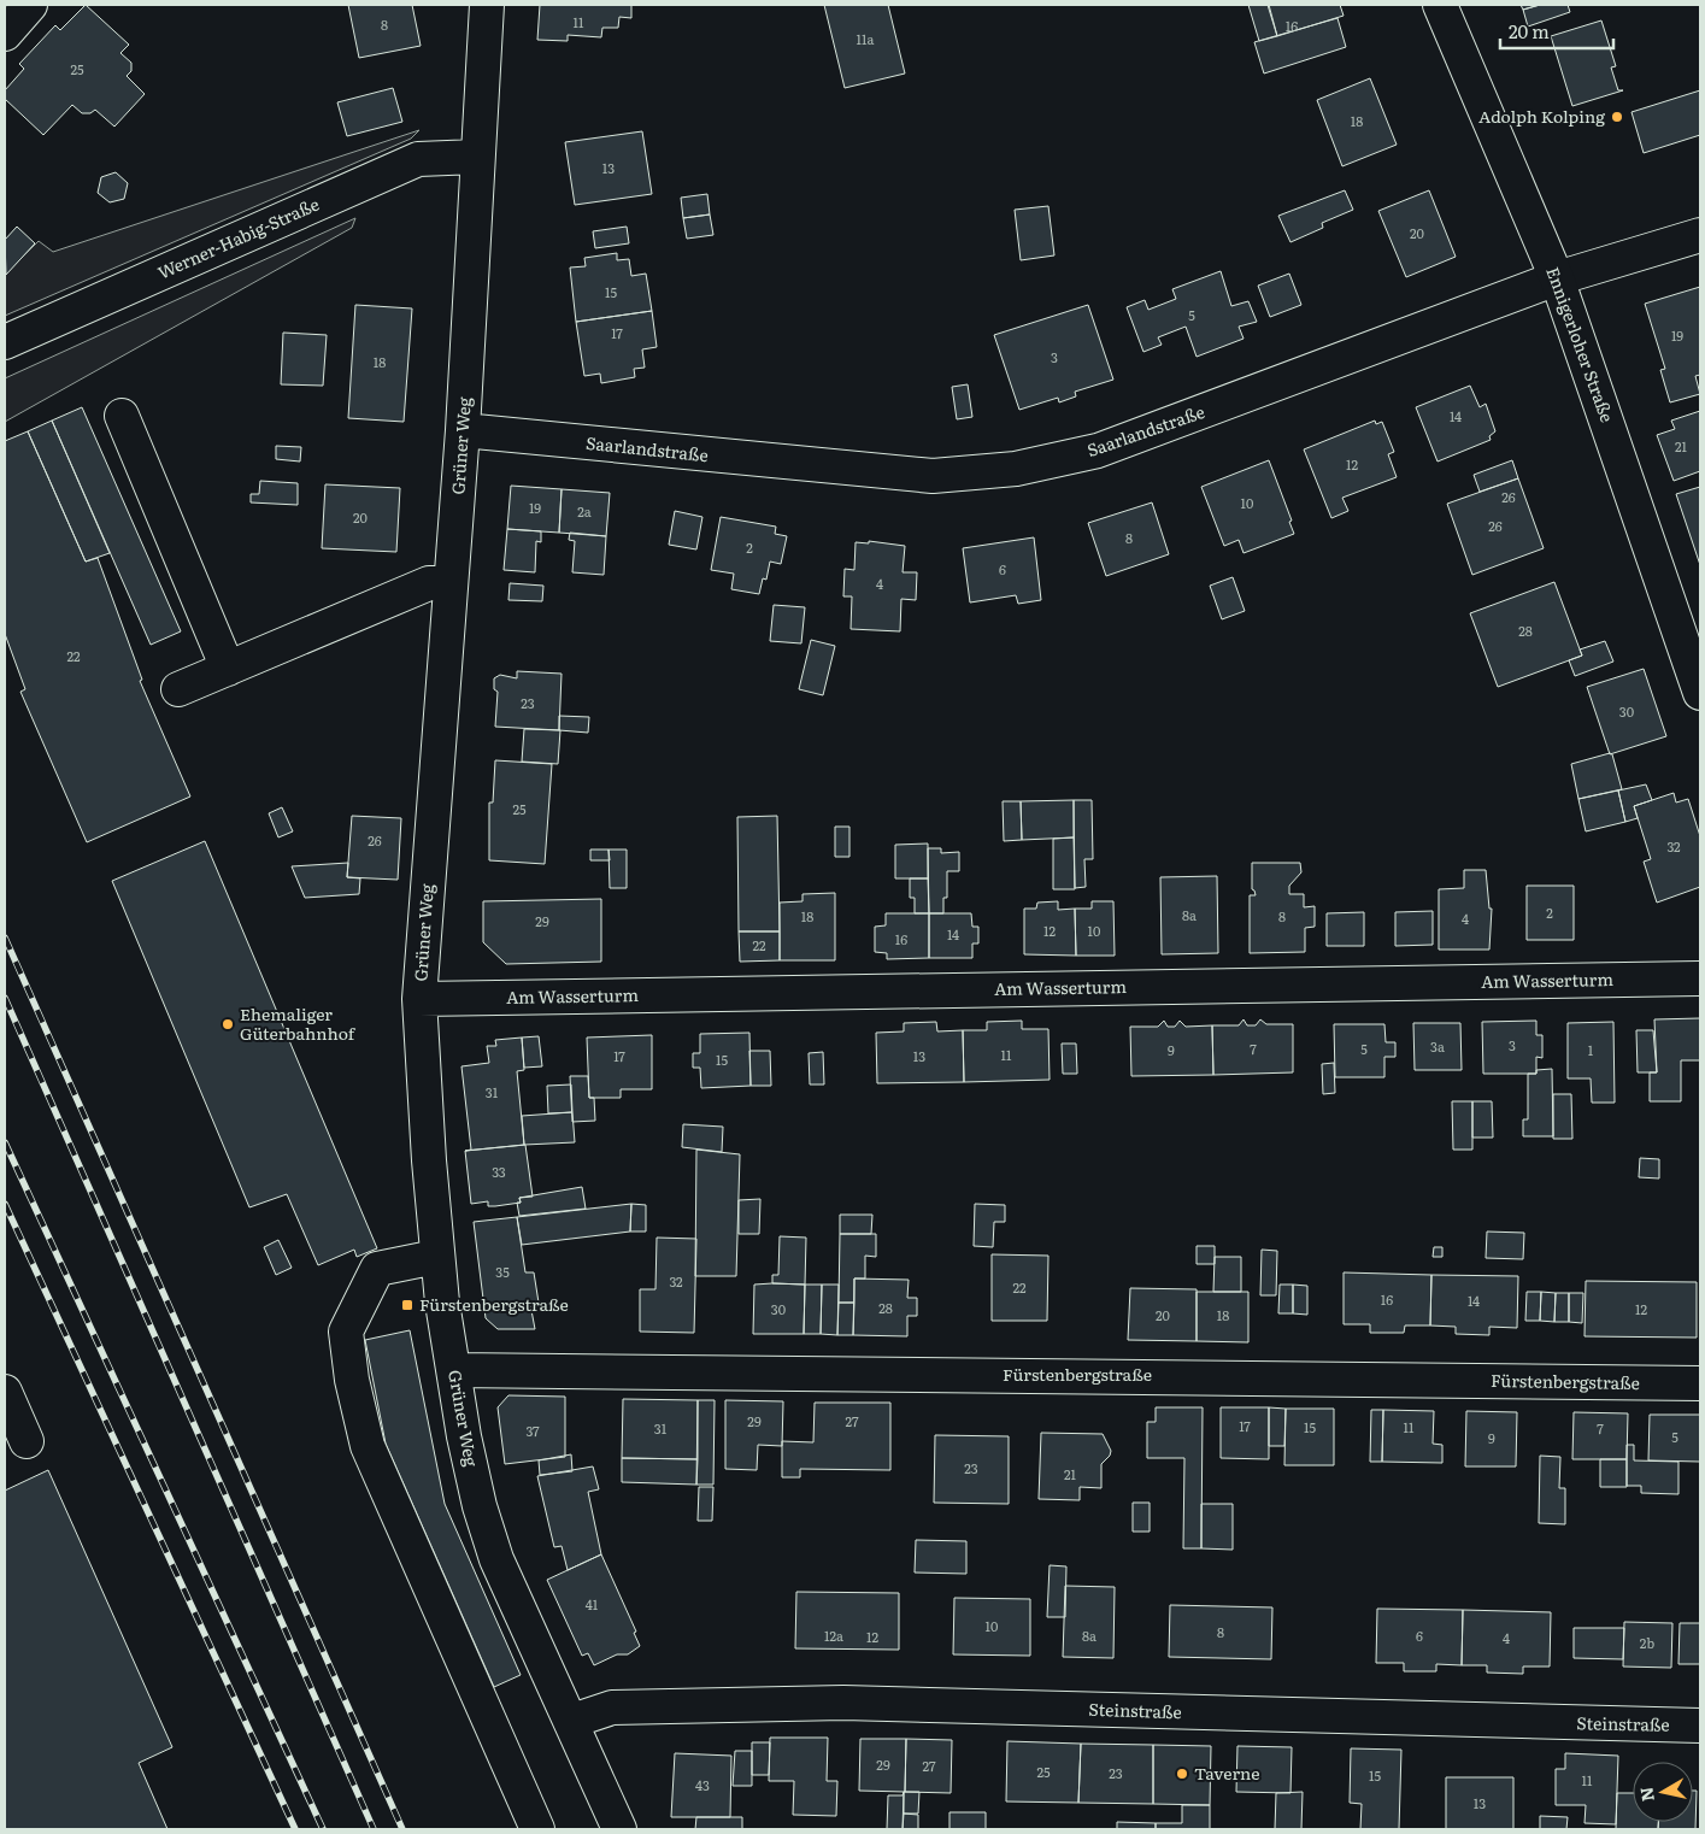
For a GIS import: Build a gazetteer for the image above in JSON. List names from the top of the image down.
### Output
{
  "streets": {
    "street": [
      "Werner-Habig-Straße",
      "Ennigerloher Straße",
      "Saarlandstraße",
      "Grüner Weg",
      "Am Wasserturm",
      "Fürstenbergstraße",
      "Steinstraße"
    ]
  },
  "crossings": [
    ["Werner-Habig-Straße", "Grüner Weg"],
    ["Ennigerloher Straße", "Saarlandstraße"],
    ["Saarlandstraße", "Grüner Weg"],
    ["Grüner Weg", "Am Wasserturm"],
    ["Grüner Weg", "Fürstenbergstraße"],
    ["Grüner Weg", "Steinstraße"]
  ],
  "places": {
    "other": ["Adolph Kolping", "Ehemaliger Güterbahnhof", "Taverne"],
    "transit": ["Fürstenbergstraße"]
  },
  "house_numbers": [
    "11",
    "8",
    "16",
    "11a",
    "25",
    "18",
    "13",
    "20",
    "15",
    "5",
    "17",
    "19",
    "3",
    "18",
    "14",
    "21",
    "12",
    "26",
    "10",
    "19",
    "2a",
    "20",
    "26",
    "8",
    "2",
    "6",
    "4",
    "28",
    "22",
    "23",
    "30",
    "25",
    "26",
    "32",
    "2",
    "8a",
    "18",
    "8",
    "4",
    "29",
    "12",
    "10",
    "14",
    "16",
    "22",
    "3",
    "3a",
    "7",
    "5",
    "9",
    "1",
    "11",
    "17",
    "13",
    "15",
    "31",
    "33",
    "35",
    "32",
    "22",
    "16",
    "14",
    "28",
    "30",
    "12",
    "20",
    "18",
    "29",
    "27",
    "17",
    "15",
    "11",
    "31",
    "7",
    "37",
    "5",
    "9",
    "23",
    "21",
    "41",
    "10",
    "8",
    "12a",
    "8a",
    "6",
    "12",
    "4",
    "2b",
    "29",
    "27",
    "25",
    "23",
    "15",
    "11",
    "43",
    "13"
  ],
  "scale_bar": "20 m",
  "north": "left"
}
